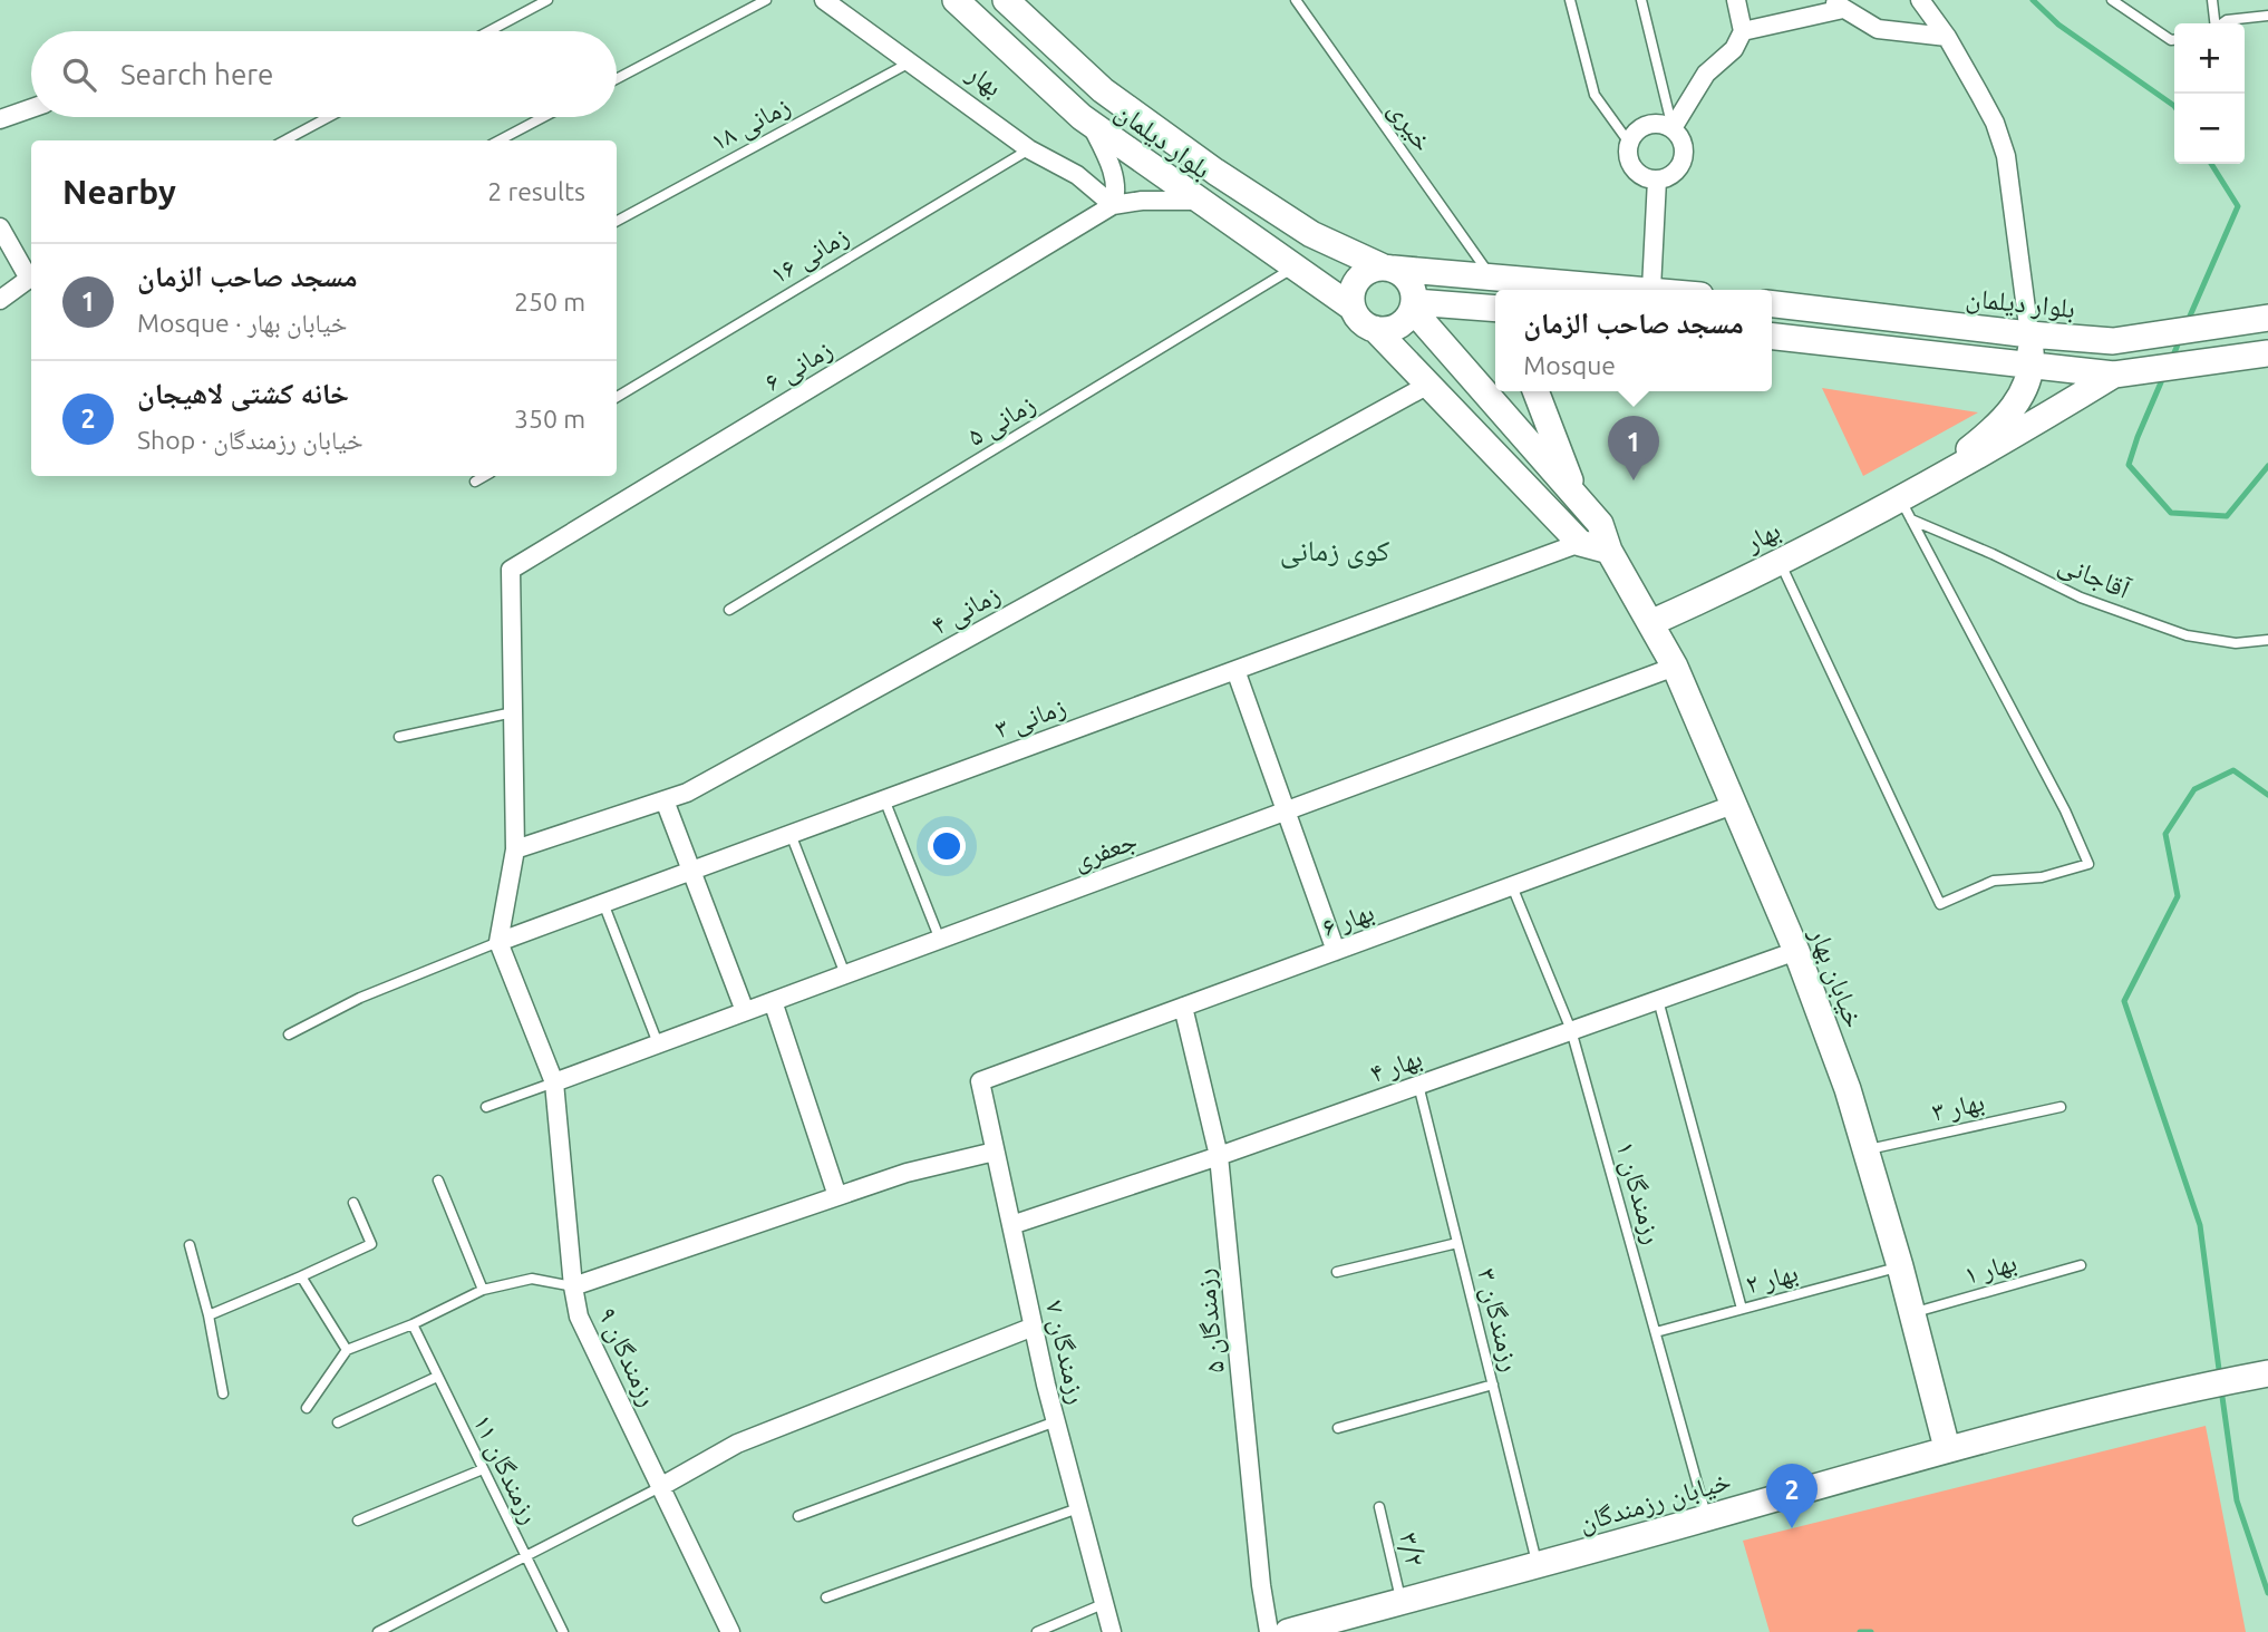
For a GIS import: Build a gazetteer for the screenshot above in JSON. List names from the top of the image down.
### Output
{
  "streets": {
    "street": [
      "بهار",
      "بلوار دیلمان",
      "زمانی ۶",
      "زمانی ۴",
      "زمانی ۳",
      "جعفری",
      "بهار ۶",
      "خیابان بهار",
      "بهار ۴",
      "رزمندگان ۵",
      "رزمندگان ۷",
      "رزمندگان ۹",
      "خیابان رزمندگان"
    ],
    "lane": [
      "زمانی ۱۸",
      "خیری",
      "زمانی ۱۶",
      "زمانی ۵",
      "آقاجانی",
      "بهار ۳",
      "رزمندگان ۱",
      "بهار ۱",
      "بهار ۲",
      "رزمندگان ۳",
      "رزمندگان ۱۱",
      "۳/۲"
    ]
  },
  "crossings": [
    ["بهار", "زمانی ۱۸"],
    ["بهار", "زمانی ۱۶"],
    ["بهار", "زمانی ۶"],
    ["بهار", "آقاجانی"],
    ["بهار", "خیابان بهار"],
    ["خیری", "بلوار دیلمان"],
    ["بلوار دیلمان", "زمانی ۵"],
    ["بلوار دیلمان", "خیابان بهار"],
    ["زمانی ۳", "رزمندگان ۹"],
    ["جعفری", "خیابان بهار"],
    ["جعفری", "رزمندگان ۹"],
    ["بهار ۶", "خیابان بهار"],
    ["بهار ۶", "رزمندگان ۱"],
    ["بهار ۶", "رزمندگان ۵"],
    ["بهار ۶", "رزمندگان ۷"],
    ["خیابان بهار", "بهار ۴"],
    ["خیابان بهار", "بهار ۳"],
    ["خیابان بهار", "بهار ۱"],
    ["خیابان بهار", "بهار ۲"],
    ["خیابان بهار", "خیابان رزمندگان"],
    ["بهار ۴", "رزمندگان ۱"],
    ["بهار ۴", "رزمندگان ۳"],
    ["بهار ۴", "رزمندگان ۵"],
    ["بهار ۴", "رزمندگان ۷"],
    ["رزمندگان ۱", "بهار ۲"],
    ["رزمندگان ۱", "خیابان رزمندگان"],
    ["رزمندگان ۳", "خیابان رزمندگان"],
    ["خیابان رزمندگان", "۳/۲"]
  ],
  "districts": ["کوی زمانی"],
  "page": {
    "map_buttons": ["+", "−"],
    "search": "Search here",
    "heading": ["Nearby", "2 results"],
    "list": [
      {
        "mark": "1",
        "name": "مسجد صاحب الزمان",
        "note": "Mosque · خیابان بهار",
        "value": "250 m"
      },
      {
        "mark": "2",
        "name": "خانه کشتی لاهیجان",
        "note": "Shop · خیابان رزمندگان",
        "value": "350 m"
      }
    ],
    "popup": ["مسجد صاحب الزمان", "Mosque"],
    "pins": ["1", "2"]
  }
}
